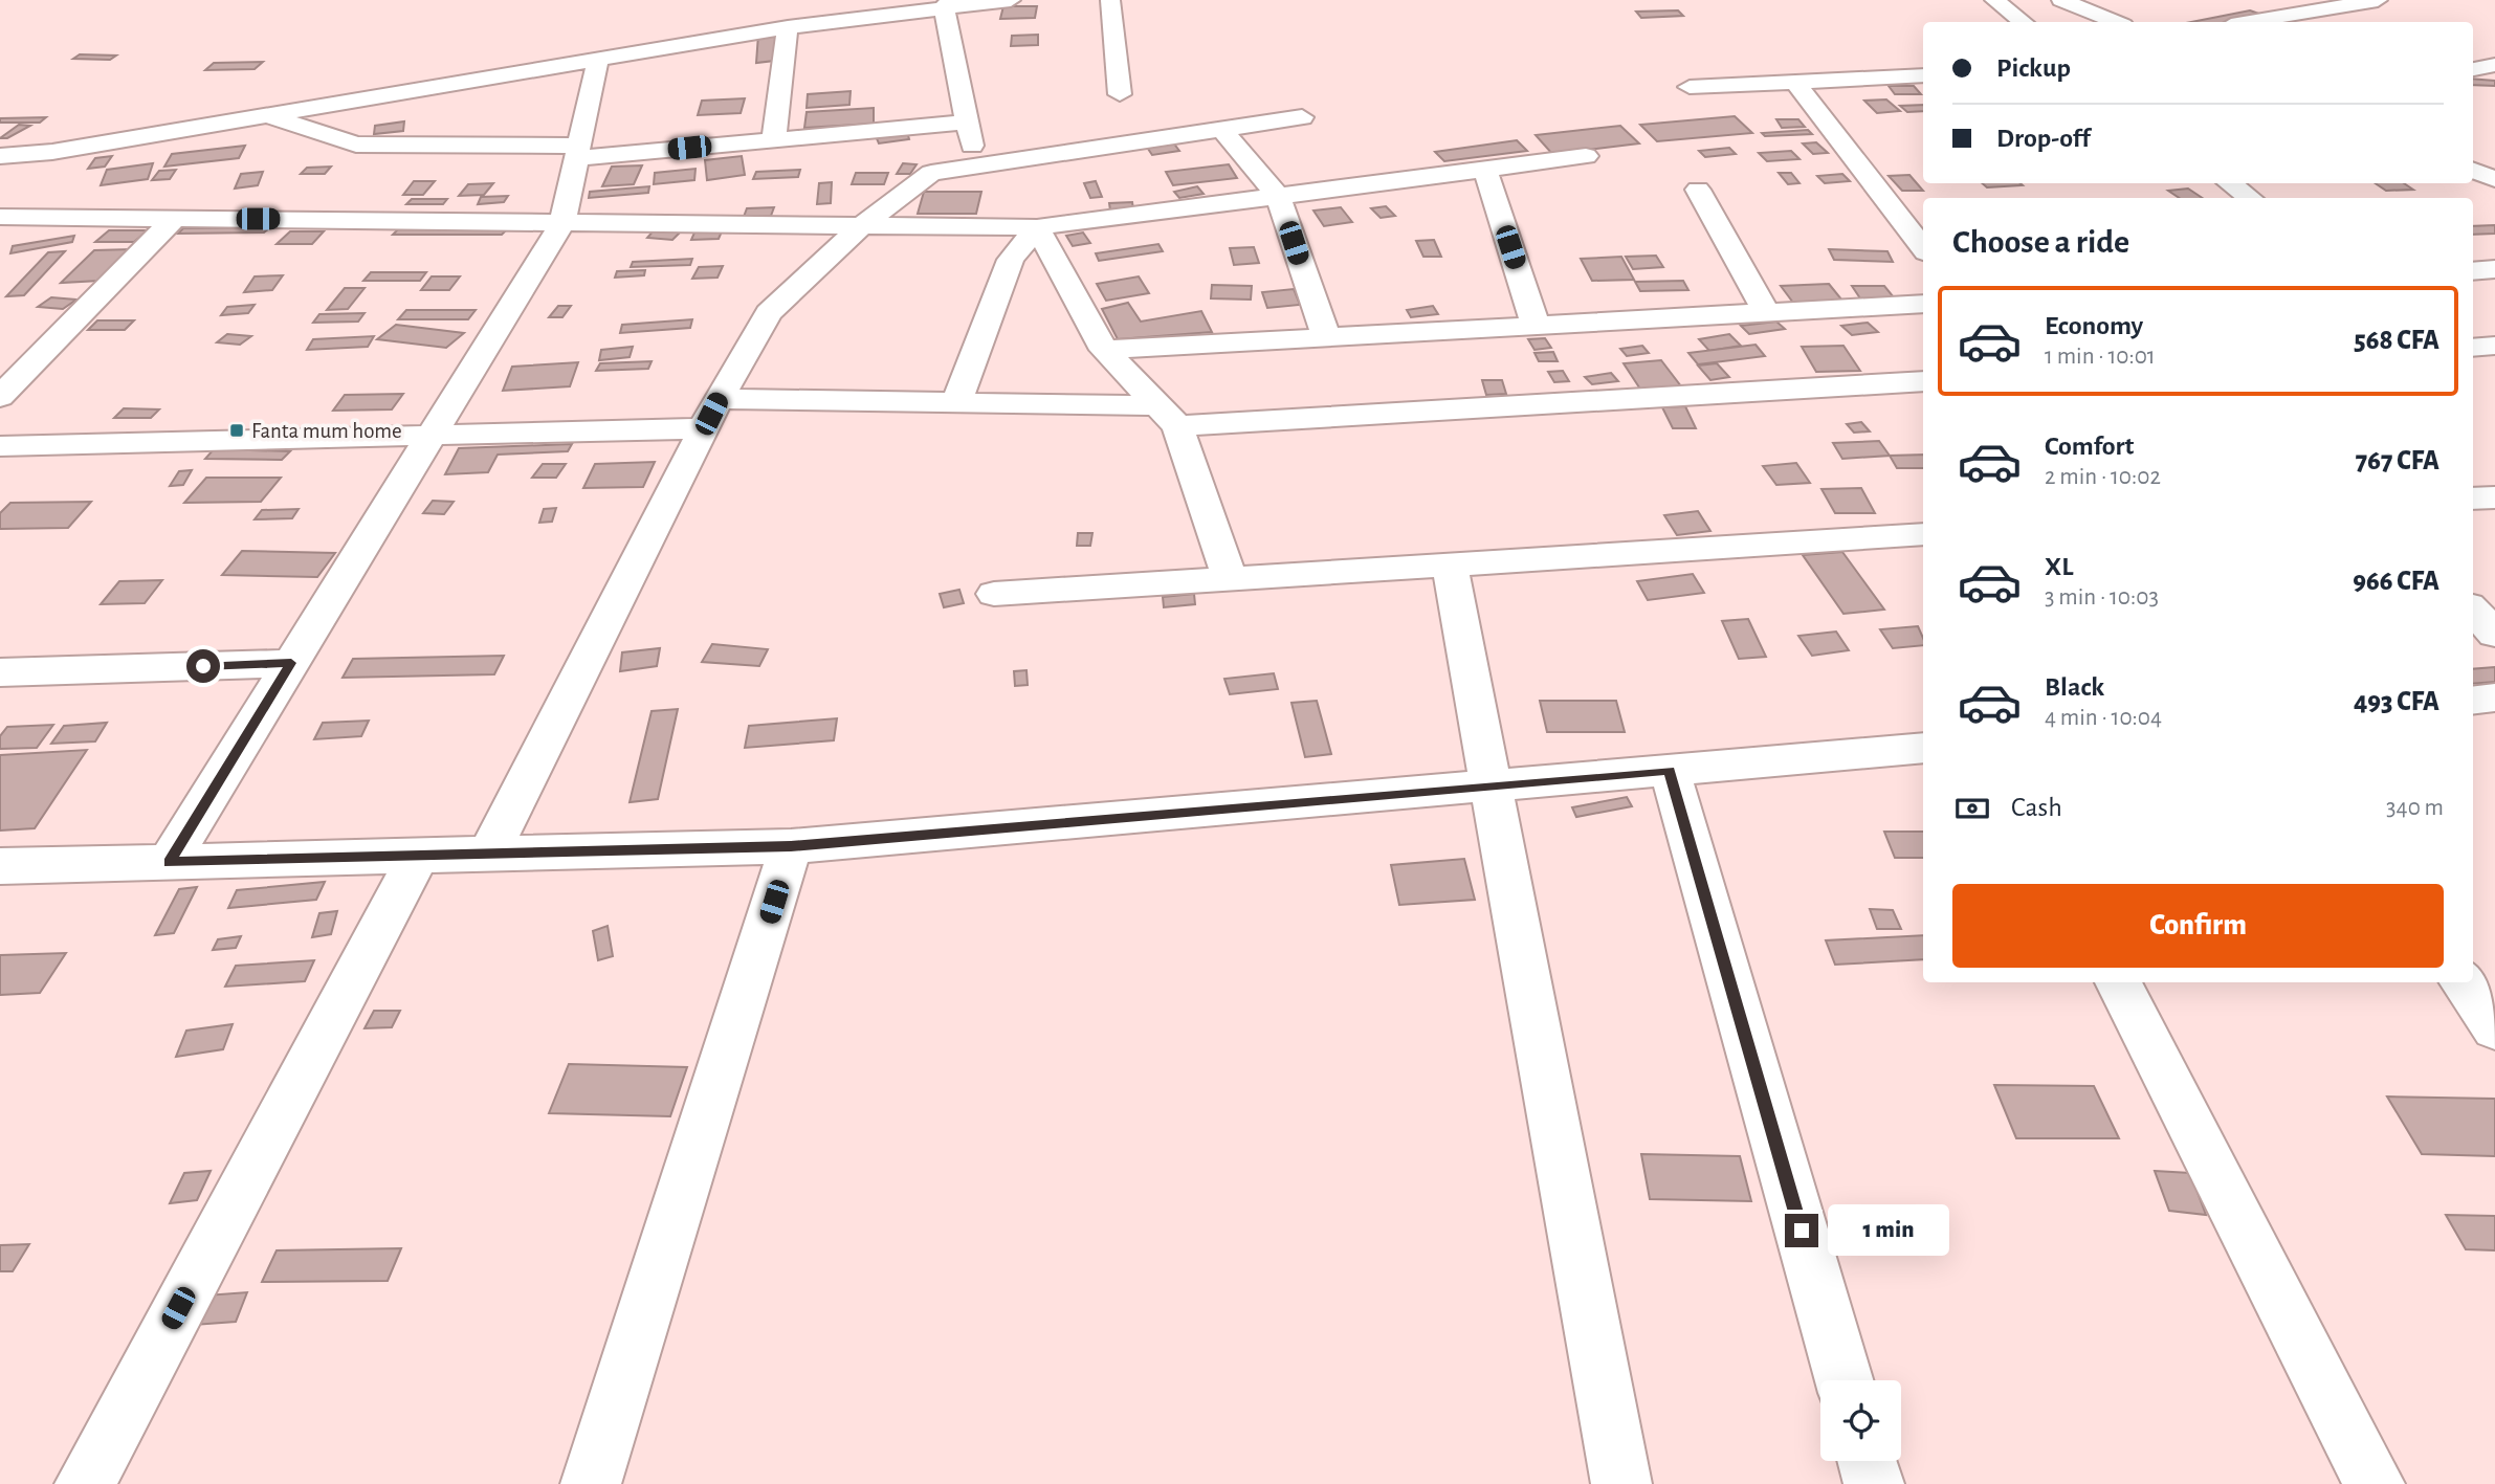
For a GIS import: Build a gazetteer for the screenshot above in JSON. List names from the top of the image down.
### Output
{
  "places": {
    "transit": ["Fanta mum home"]
  },
  "page": {
    "banner": ["Pickup", "Drop-off"],
    "heading": "Choose a ride",
    "list": [
      {
        "name": "Economy",
        "note": "1 min · 10:01",
        "value": "568 CFA"
      },
      {
        "name": "Comfort",
        "note": "2 min · 10:02",
        "value": "767 CFA"
      },
      {
        "name": "XL",
        "note": "3 min · 10:03",
        "value": "966 CFA"
      },
      {
        "name": "Black",
        "note": "4 min · 10:04",
        "value": "493 CFA"
      }
    ],
    "pay": ["Cash", "340 m"],
    "buttons": "Confirm",
    "bubble": "1 min"
  }
}
